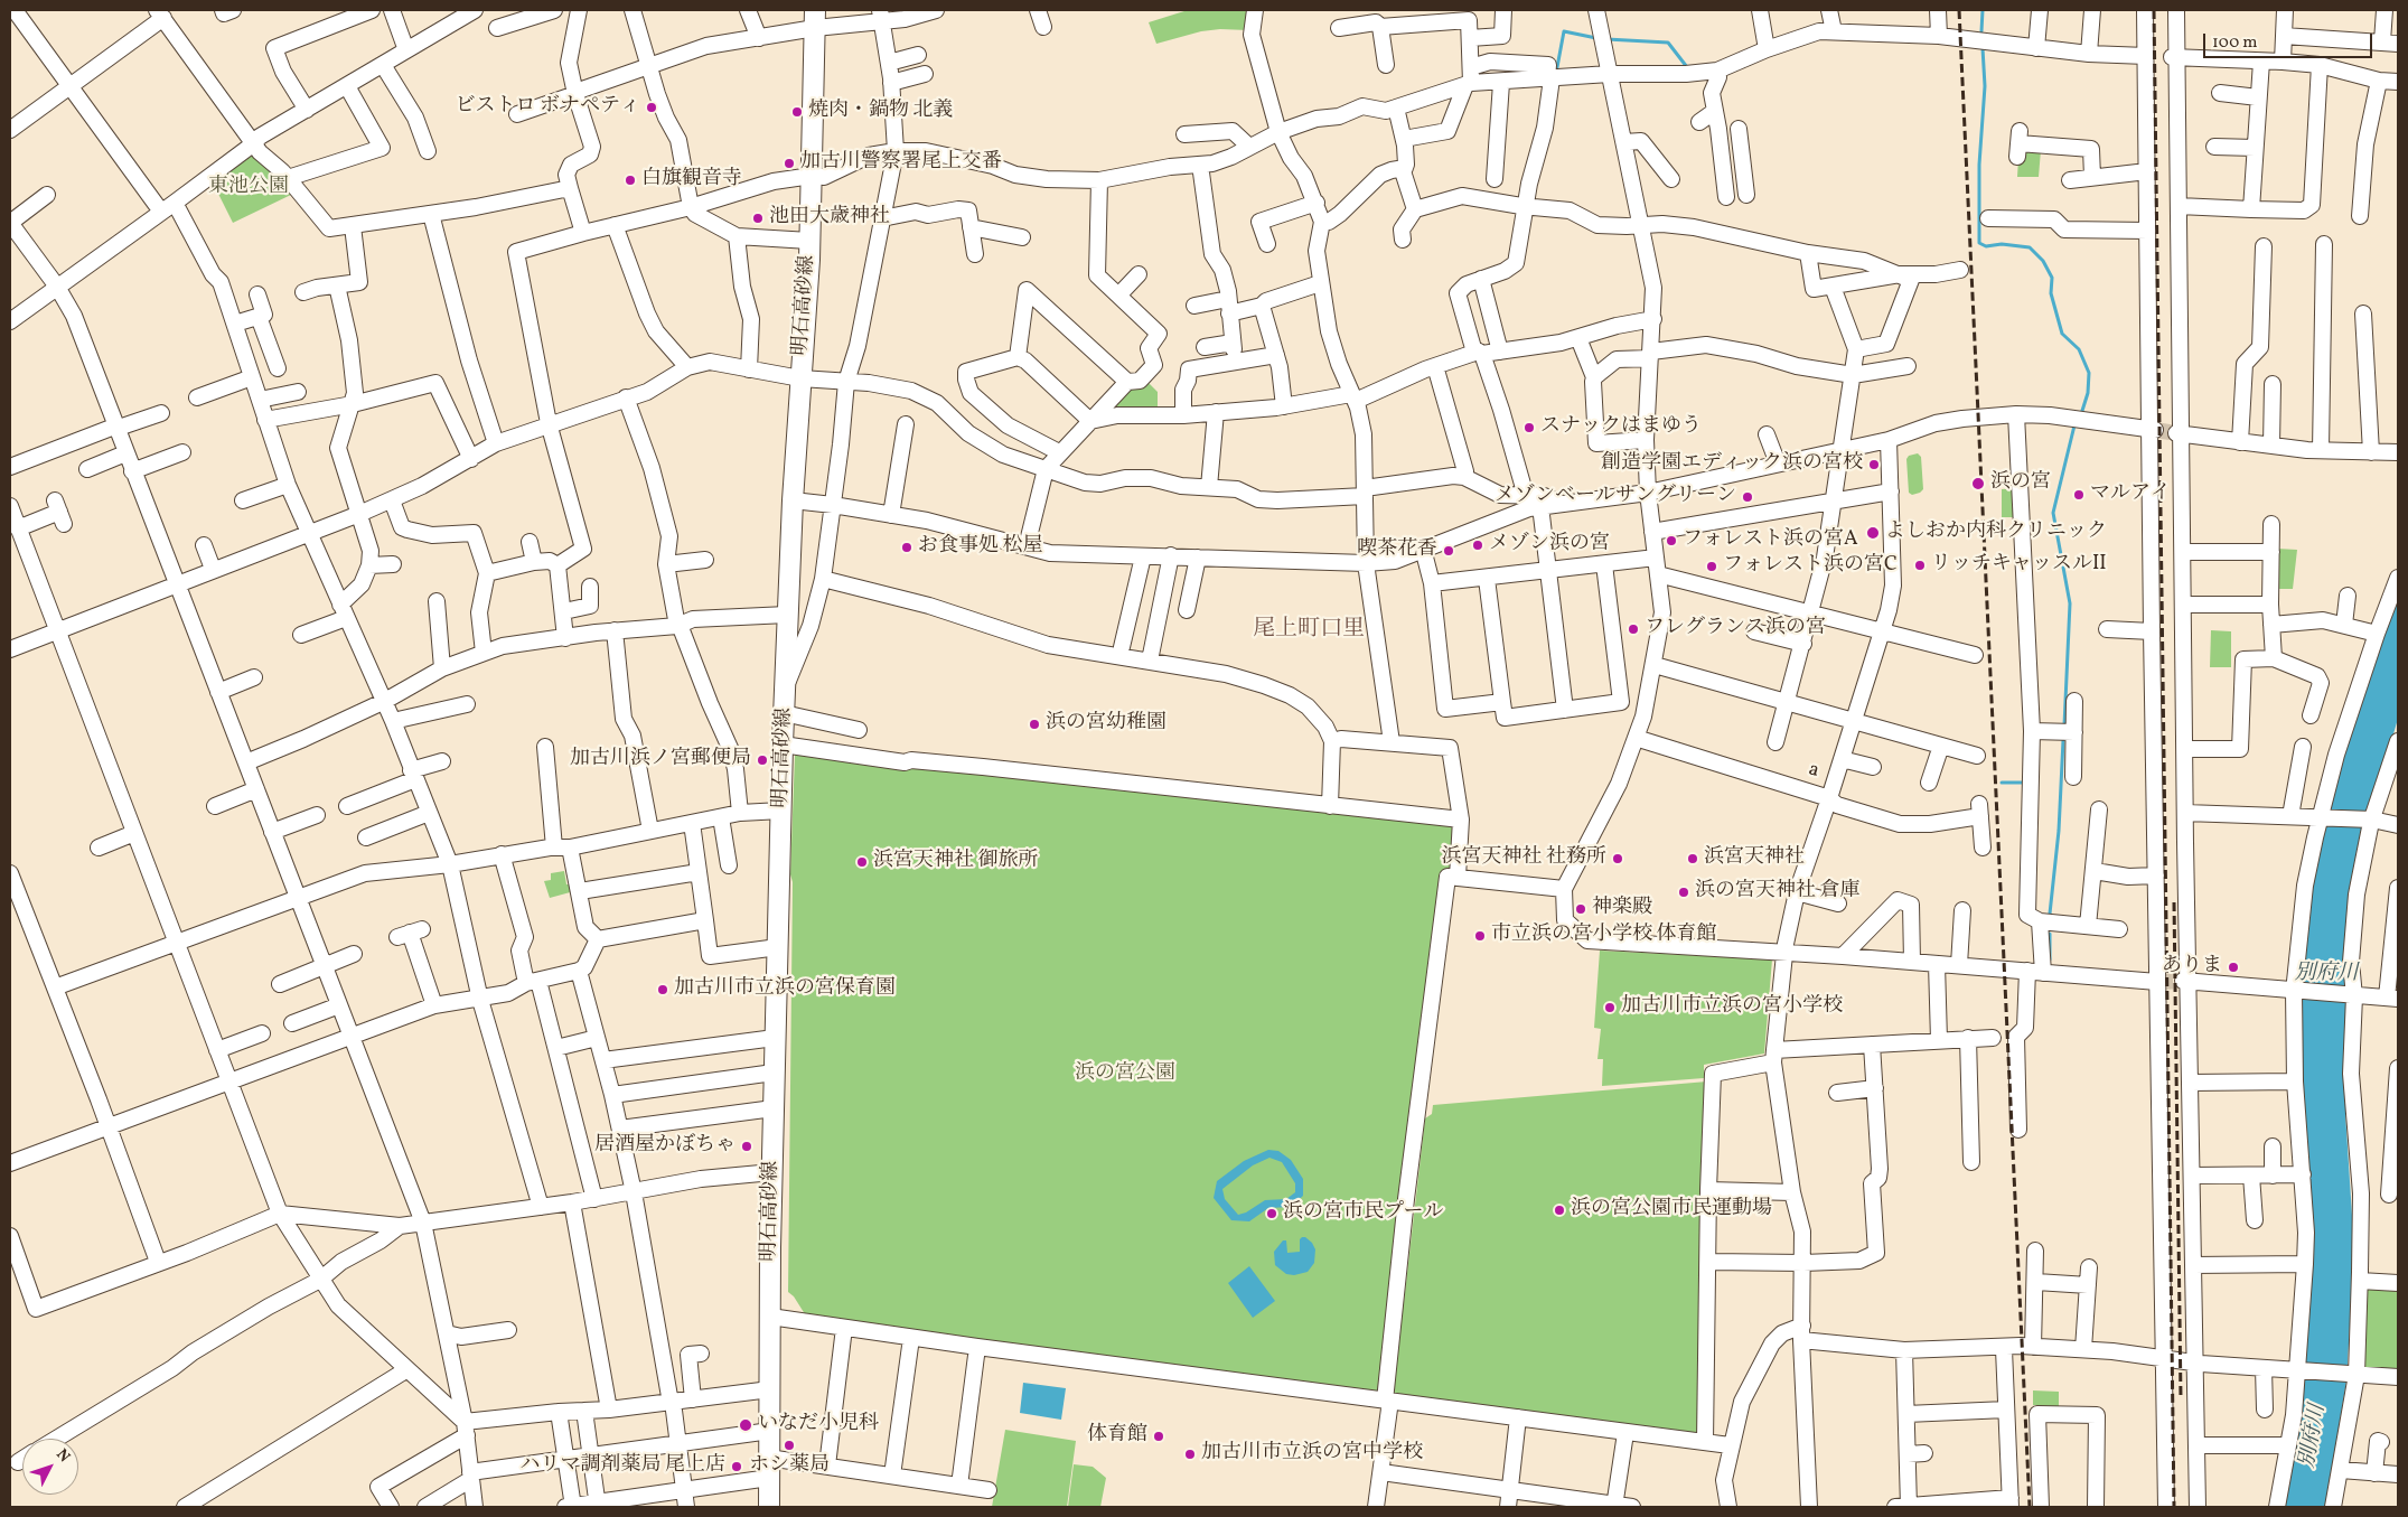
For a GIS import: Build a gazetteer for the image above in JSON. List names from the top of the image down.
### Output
{
  "streets": {
    "main road": ["明石高砂線"],
    "street": ["a"]
  },
  "districts": ["尾上町口里"],
  "water": ["別府川"],
  "parks": ["東池公園", "浜の宮公園"],
  "places": [
    "ビストロ ボナペティ",
    "焼肉・鍋物 北義",
    "加古川警察署尾上交番",
    "白旗観音寺",
    "池田大歳神社",
    "スナックはまゆう",
    "創造学園エディック浜の宮校",
    "浜の宮",
    "マルアイ",
    "メゾンベールサングリーン",
    "よしおか内科クリニック",
    "フォレスト浜の宮A",
    "メゾン浜の宮",
    "お食事処 松屋",
    "喫茶花香",
    "リッチキャッスルII",
    "フォレスト浜の宮C",
    "フレグランス浜の宮",
    "浜の宮幼稚園",
    "加古川浜ノ宮郵便局",
    "浜宮天神社 社務所",
    "浜宮天神社",
    "浜宮天神社 御旅所",
    "浜の宮天神社 倉庫",
    "神楽殿",
    "市立浜の宮小学校 体育館",
    "ありま",
    "加古川市立浜の宮保育園",
    "加古川市立浜の宮小学校",
    "居酒屋かぼちゃ",
    "浜の宮公園市民運動場",
    "浜の宮市民プール",
    "いなだ小児科",
    "体育館",
    "ホシ薬局",
    "加古川市立浜の宮中学校",
    "ハリマ調剤薬局 尾上店"
  ],
  "scale_bar": "100 m",
  "north": "top right"
}
